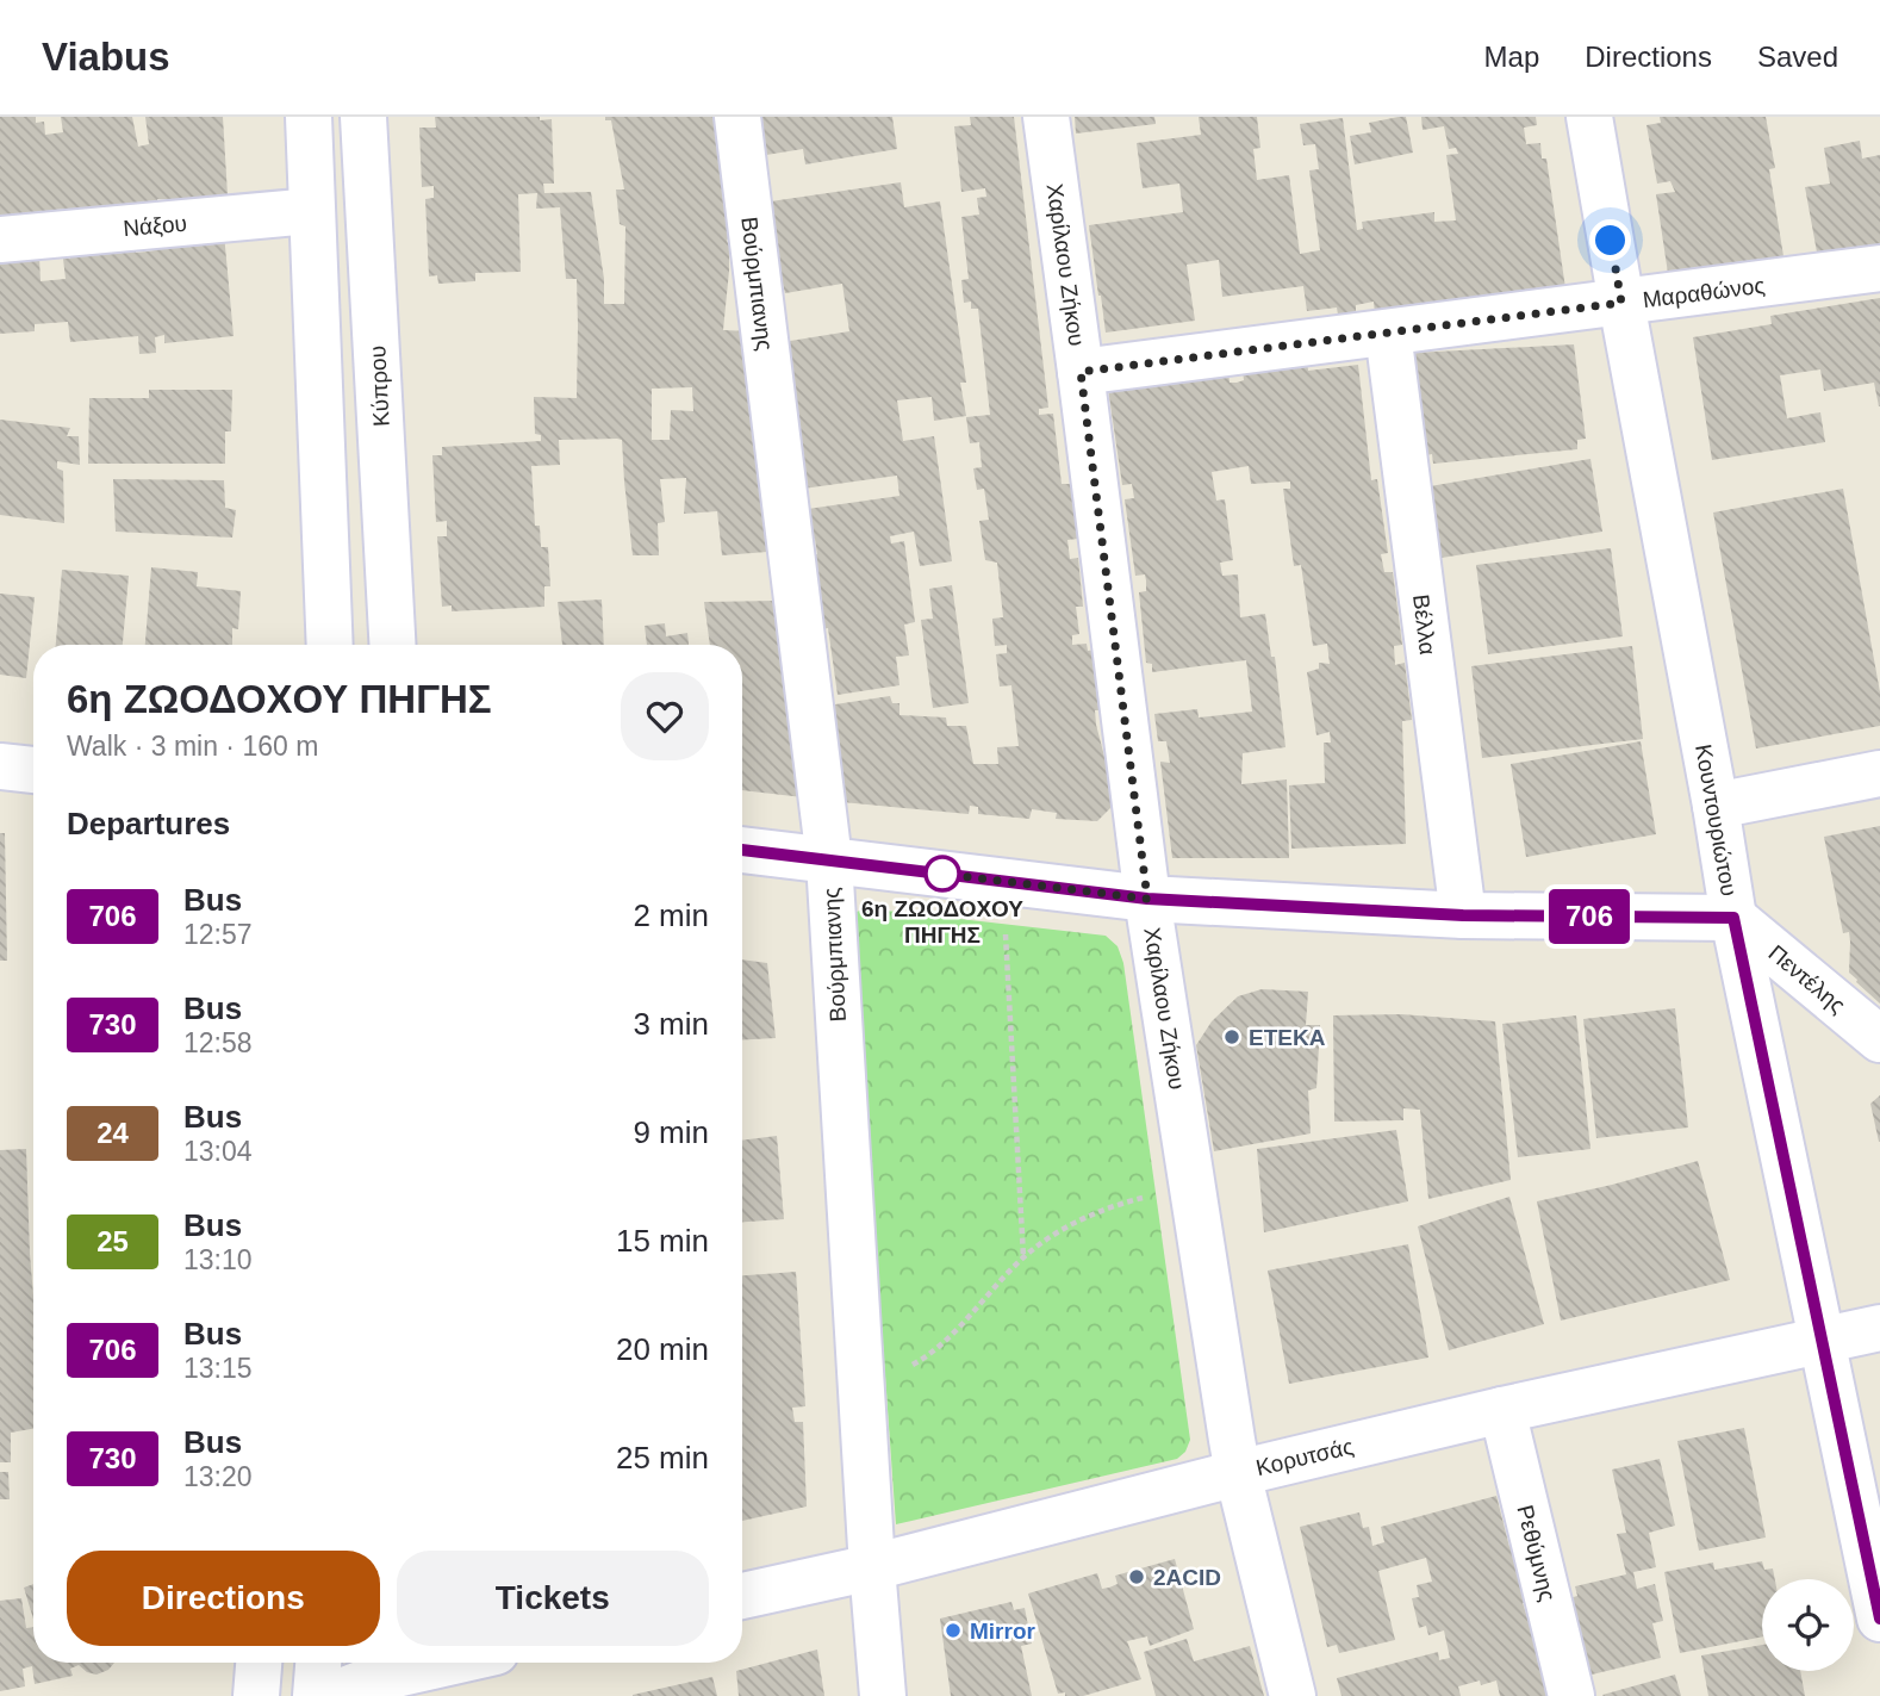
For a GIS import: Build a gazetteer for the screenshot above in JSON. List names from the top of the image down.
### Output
{
  "streets": {
    "street": [
      "Νάξου",
      "Χαρίλαου Ζήκου",
      "Βούρμπιανης",
      "Μαραθώνος",
      "Κύπρου",
      "Βέλλα",
      "Κουντουριώτου",
      "Πεντέλης",
      "Κορυτσάς",
      "Ρεθύμνης"
    ]
  },
  "crossings": [
    ["Χαρίλαου Ζήκου", "Μαραθώνος"],
    ["Χαρίλαου Ζήκου", "Κορυτσάς"],
    ["Βούρμπιανης", "Κορυτσάς"],
    ["Μαραθώνος", "Βέλλα"],
    ["Μαραθώνος", "Κουντουριώτου"],
    ["Κουντουριώτου", "Πεντέλης"],
    ["Κουντουριώτου", "Κορυτσάς"],
    ["Κορυτσάς", "Ρεθύμνης"]
  ],
  "places": [
    "6η ΖΩΟΔΟΧΟΥ ΠΗΓΗΣ",
    "ΕΤΕΚΑ",
    "2ACID",
    "Mirror"
  ],
  "lines": ["bus line 706"],
  "page": {
    "header": "Viabus",
    "nav": ["Map", "Directions", "Saved"],
    "on_map": "706",
    "heading": [
      ["6η ΖΩΟΔΟΧΟΥ ΠΗΓΗΣ", "Walk · 3 min · 160 m"],
      "Departures"
    ],
    "list": [
      {
        "mark": "706",
        "name": "Bus",
        "note": "12:57",
        "value": "2 min"
      },
      {
        "mark": "730",
        "name": "Bus",
        "note": "12:58",
        "value": "3 min"
      },
      {
        "mark": "24",
        "name": "Bus",
        "note": "13:04",
        "value": "9 min"
      },
      {
        "mark": "25",
        "name": "Bus",
        "note": "13:10",
        "value": "15 min"
      },
      {
        "mark": "706",
        "name": "Bus",
        "note": "13:15",
        "value": "20 min"
      },
      {
        "mark": "730",
        "name": "Bus",
        "note": "13:20",
        "value": "25 min"
      }
    ],
    "buttons": ["Directions", "Tickets"]
  }
}
